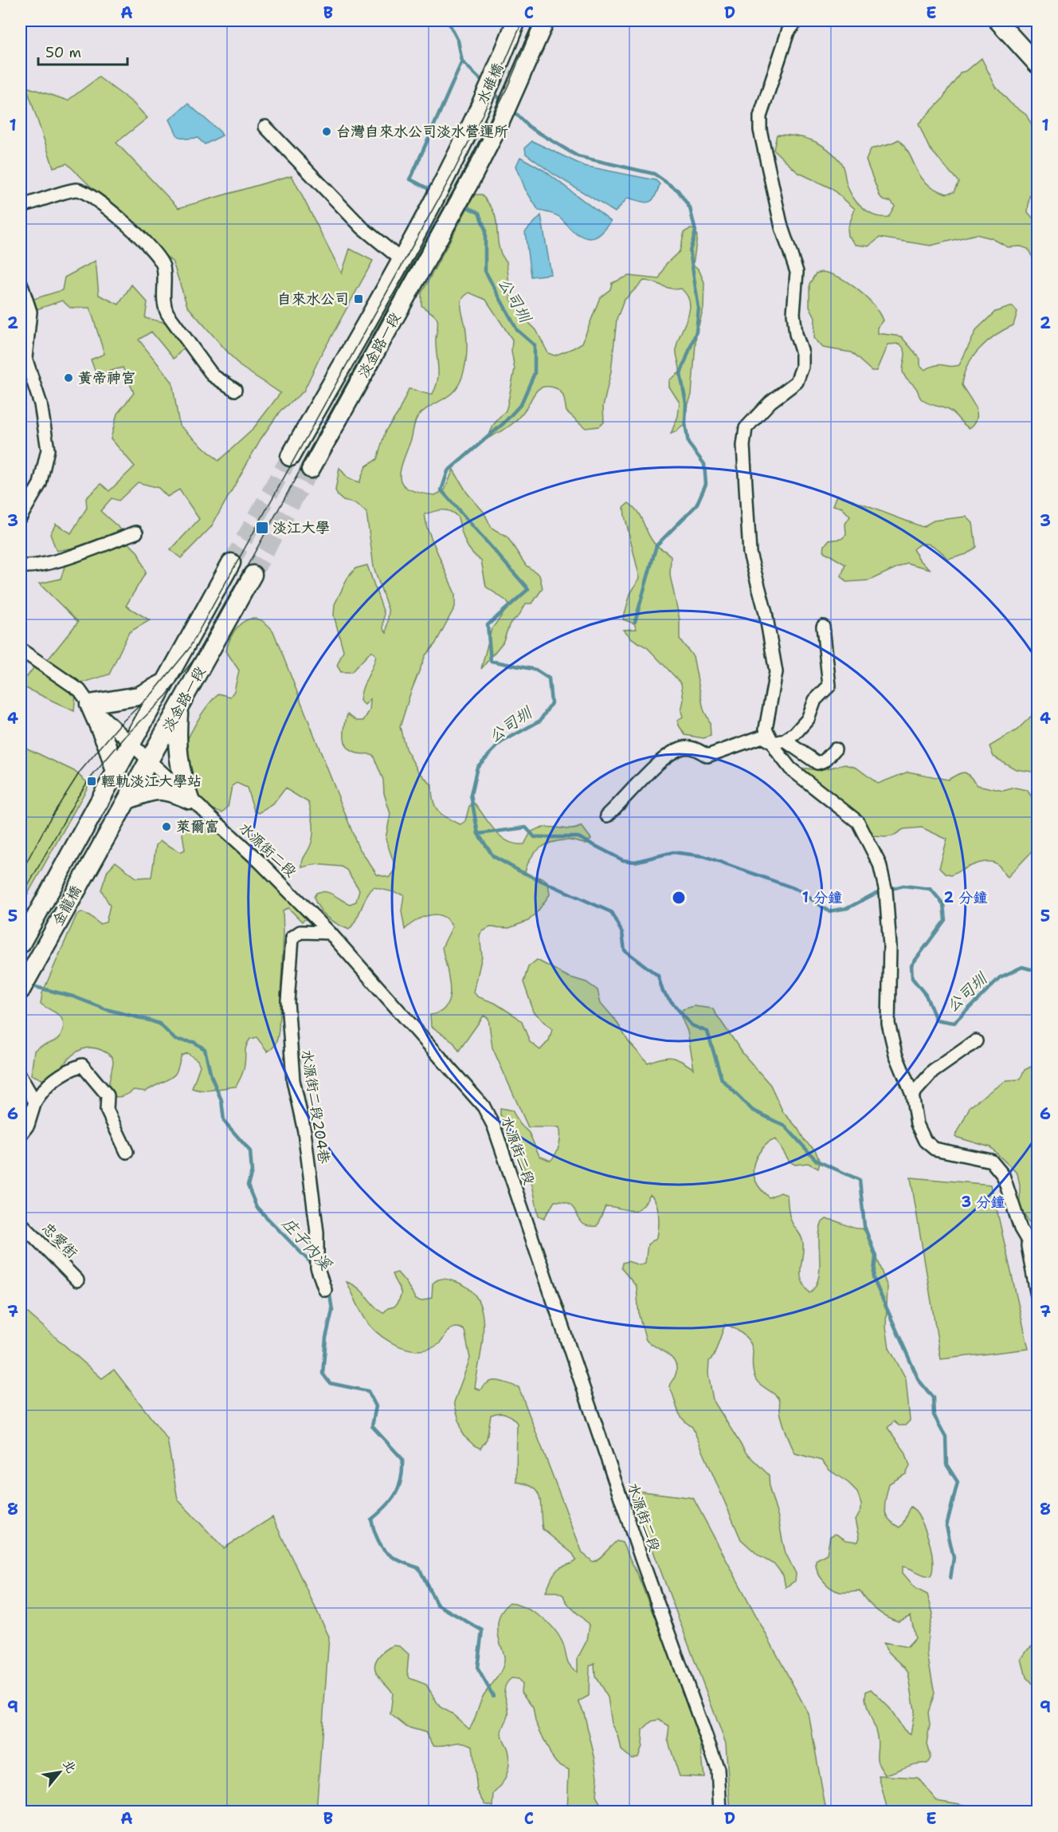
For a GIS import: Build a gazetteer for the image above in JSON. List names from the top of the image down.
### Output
{
  "streets": {
    "main road": ["水碓橋", "淡金路一段", "金龍橋"],
    "street": ["水源街二段", "水源街二段204巷", "忠愛街"]
  },
  "crossings": [
    ["水碓橋", "淡金路一段"],
    ["淡金路一段", "水源街二段"],
    ["淡金路一段", "金龍橋"],
    ["水源街二段", "水源街二段204巷"]
  ],
  "water": ["公司圳", "庄子內溪"],
  "places": {
    "other": ["台灣自來水公司淡水營運所", "黃帝神宮", "萊爾富"],
    "transit": ["自來水公司", "淡江大學", "輕軌淡江大學站"]
  },
  "scale_bar": "50 m",
  "north": "top right",
  "grid": {
    "columns": [
      "A",
      "B",
      "C",
      "D",
      "E"
    ],
    "rows": [
      "1",
      "2",
      "3",
      "4",
      "5",
      "6",
      "7",
      "8",
      "9"
    ]
  },
  "rings": ["1 分鐘", "2 分鐘", "3 分鐘"]
}
